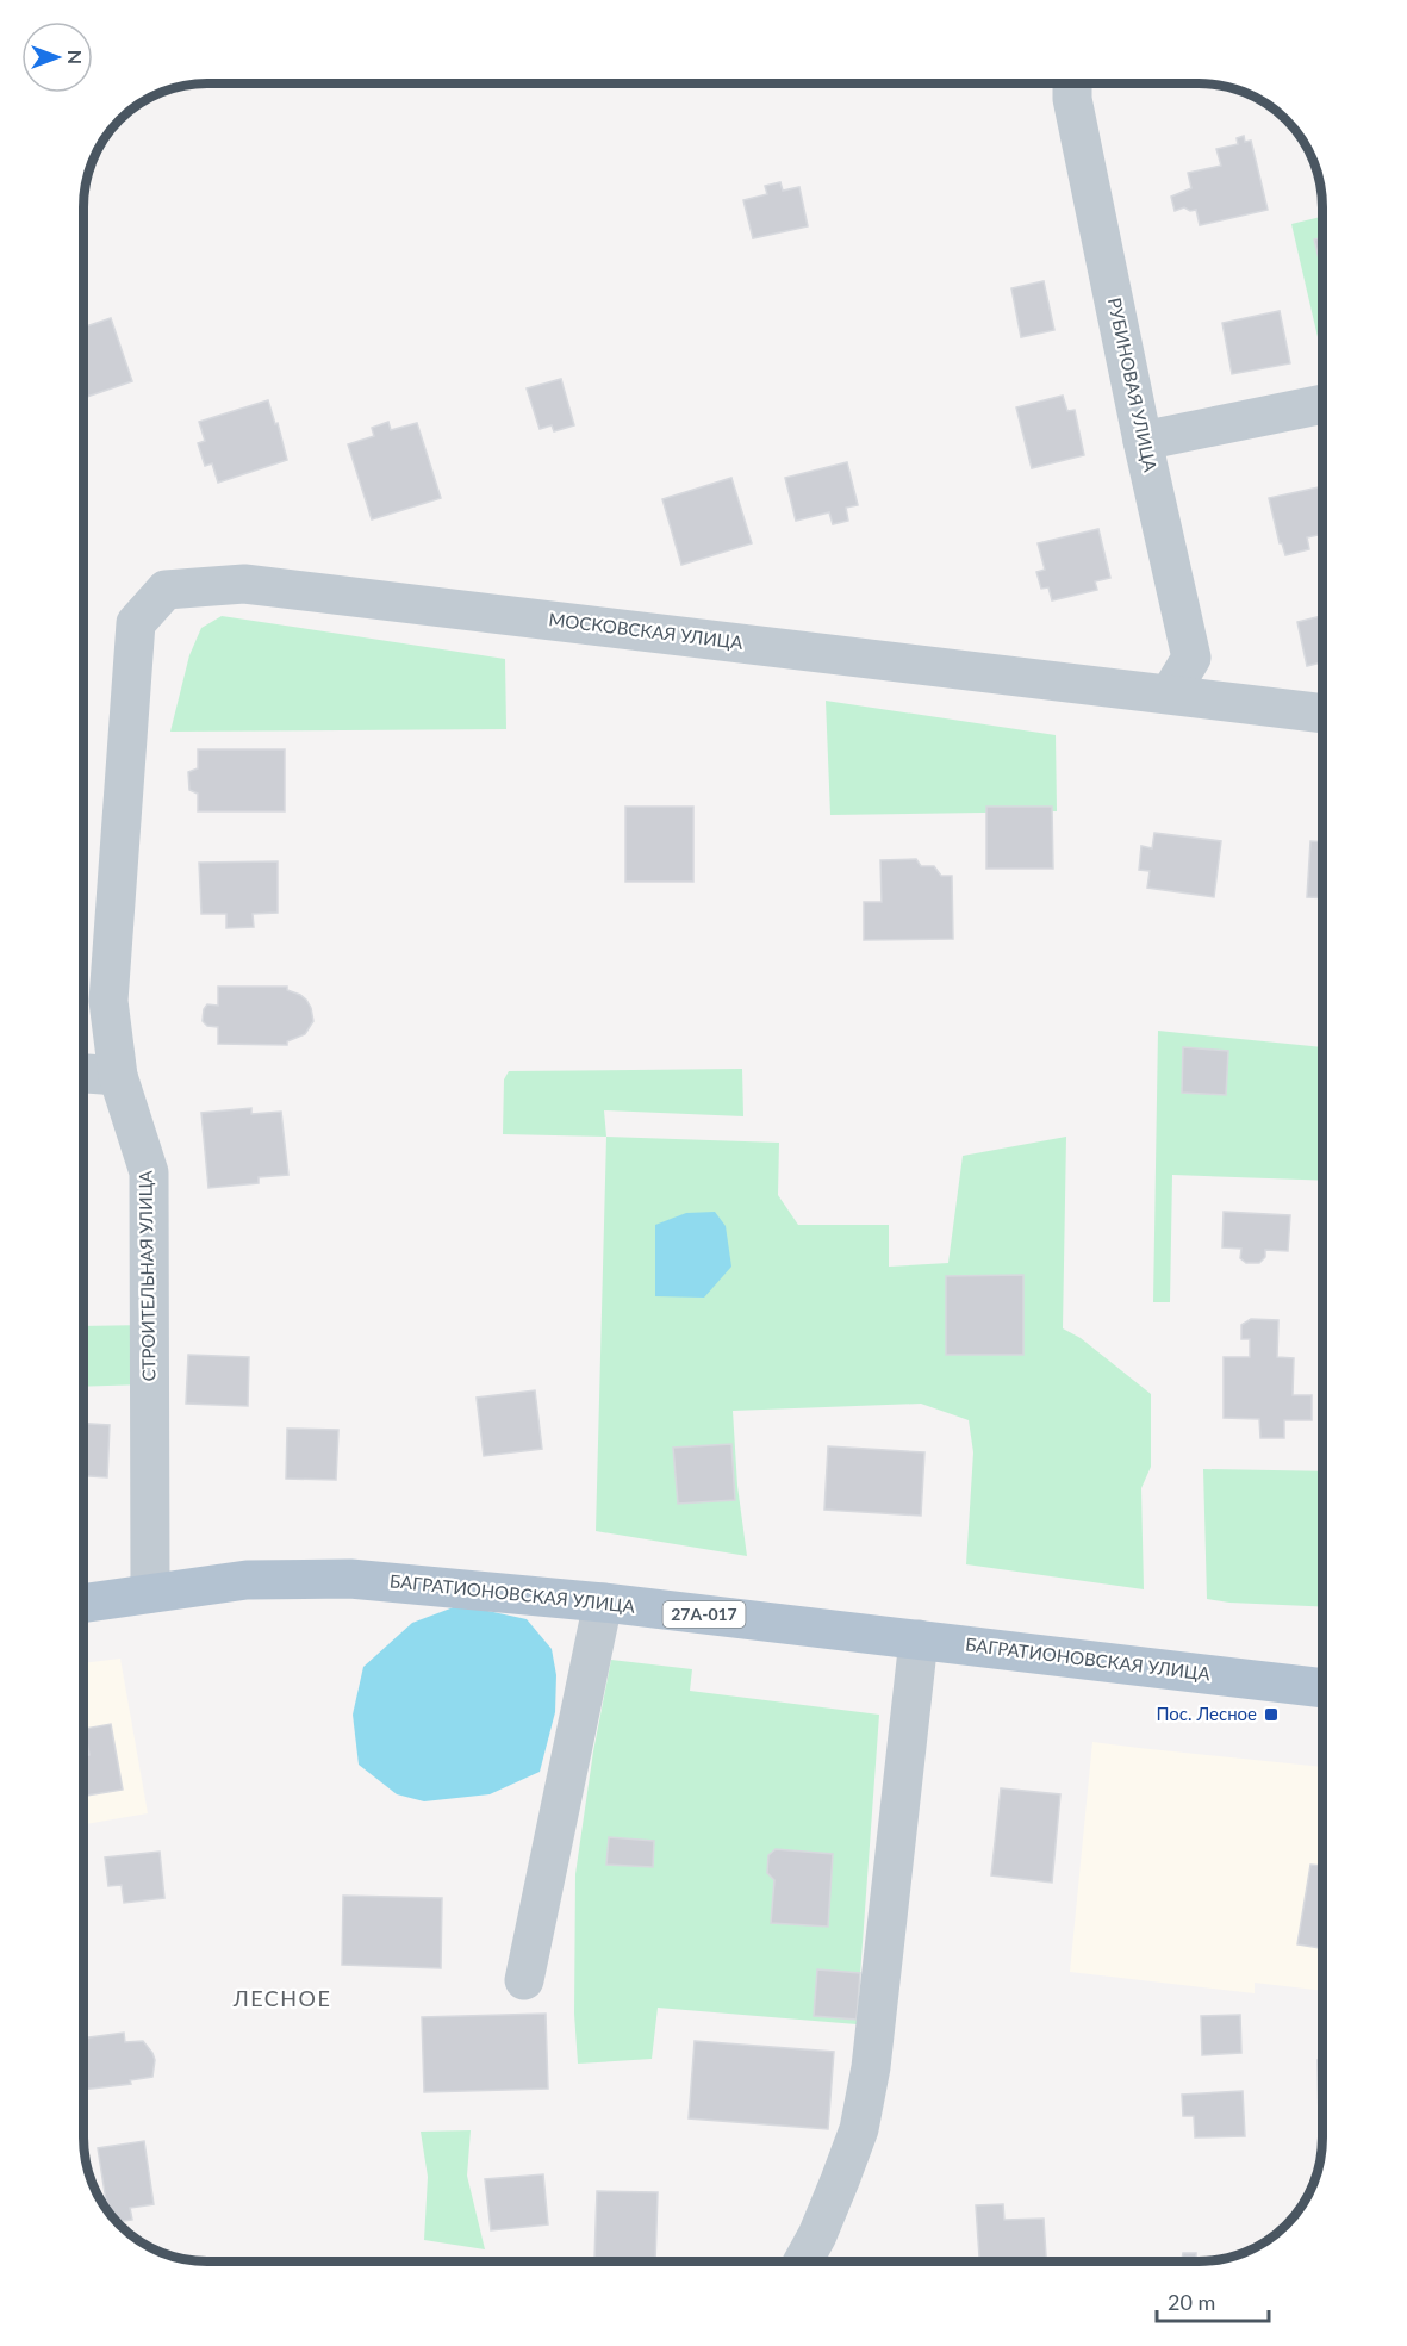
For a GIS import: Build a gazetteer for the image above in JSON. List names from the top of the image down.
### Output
{
  "streets": {
    "main road": ["БАГРАТИОНОВСКАЯ УЛИЦА", "27А-017"],
    "street": ["РУБИНОВАЯ УЛИЦА", "МОСКОВСКАЯ УЛИЦА", "СТРОИТЕЛЬНАЯ УЛИЦА"]
  },
  "crossings": [
    ["РУБИНОВАЯ УЛИЦА", "МОСКОВСКАЯ УЛИЦА"],
    ["МОСКОВСКАЯ УЛИЦА", "СТРОИТЕЛЬНАЯ УЛИЦА"],
    ["СТРОИТЕЛЬНАЯ УЛИЦА", "БАГРАТИОНОВСКАЯ УЛИЦА"]
  ],
  "districts": ["ЛЕСНОЕ"],
  "places": {
    "transit": ["Пос. Лесное"]
  },
  "scale_bar": "20 m",
  "north": "right"
}
